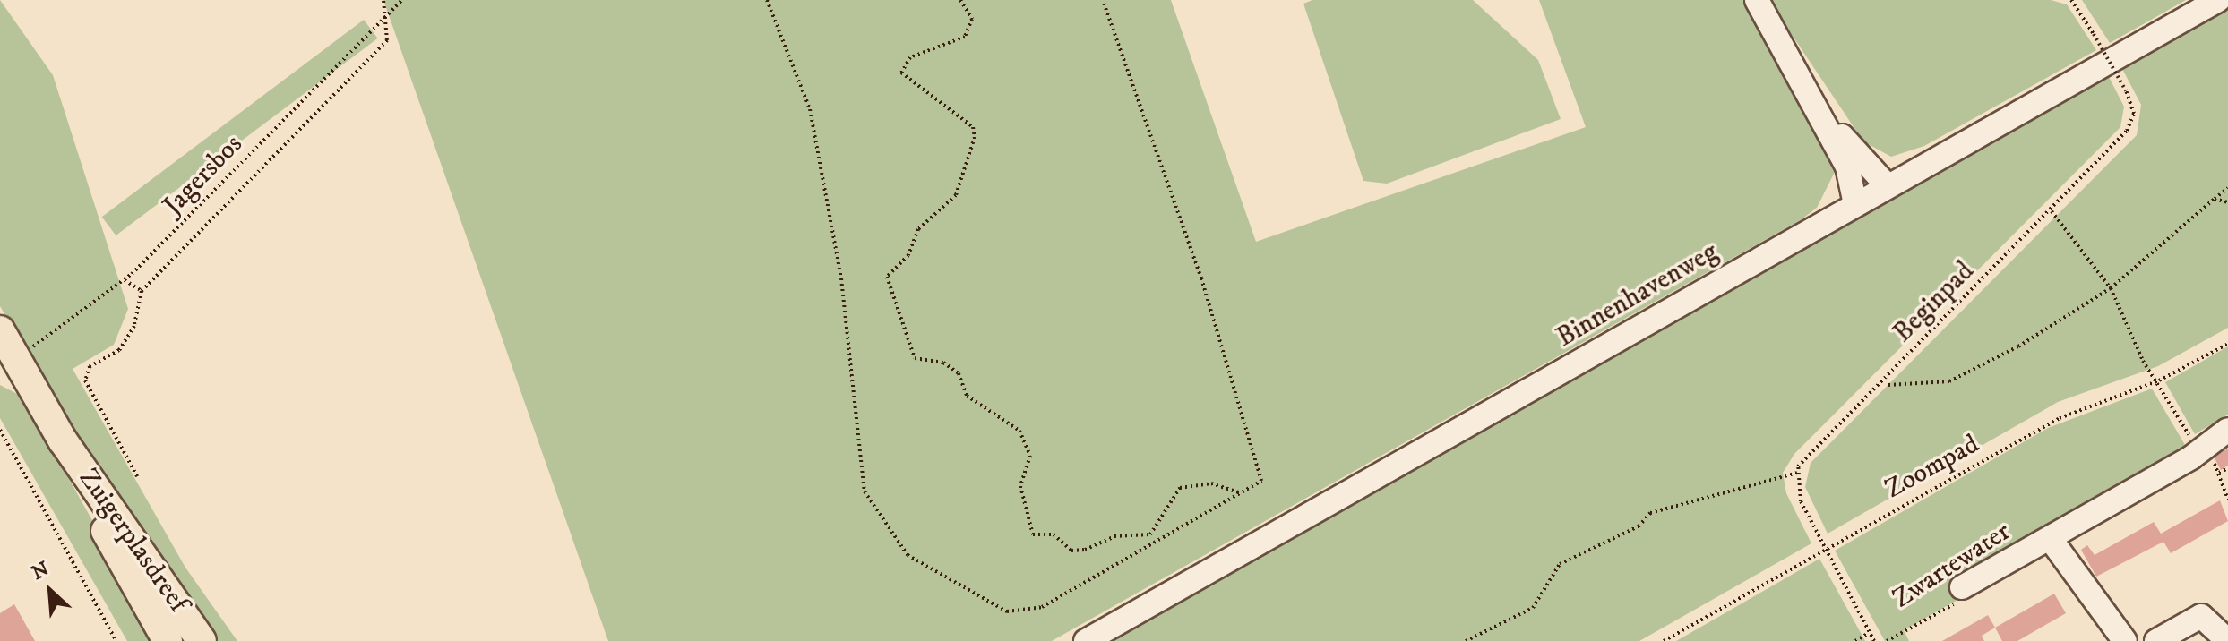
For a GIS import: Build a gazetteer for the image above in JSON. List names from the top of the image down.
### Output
{
  "streets": {
    "main road": ["Zuigerplasdreef"],
    "street": ["Binnenhavenweg", "Zwartewater"],
    "path": ["Jagersbos", "Beginpad", "Zoompad"]
  },
  "crossings": [
    ["Jagersbos", "Zuigerplasdreef"]
  ],
  "north": "top left"
}
